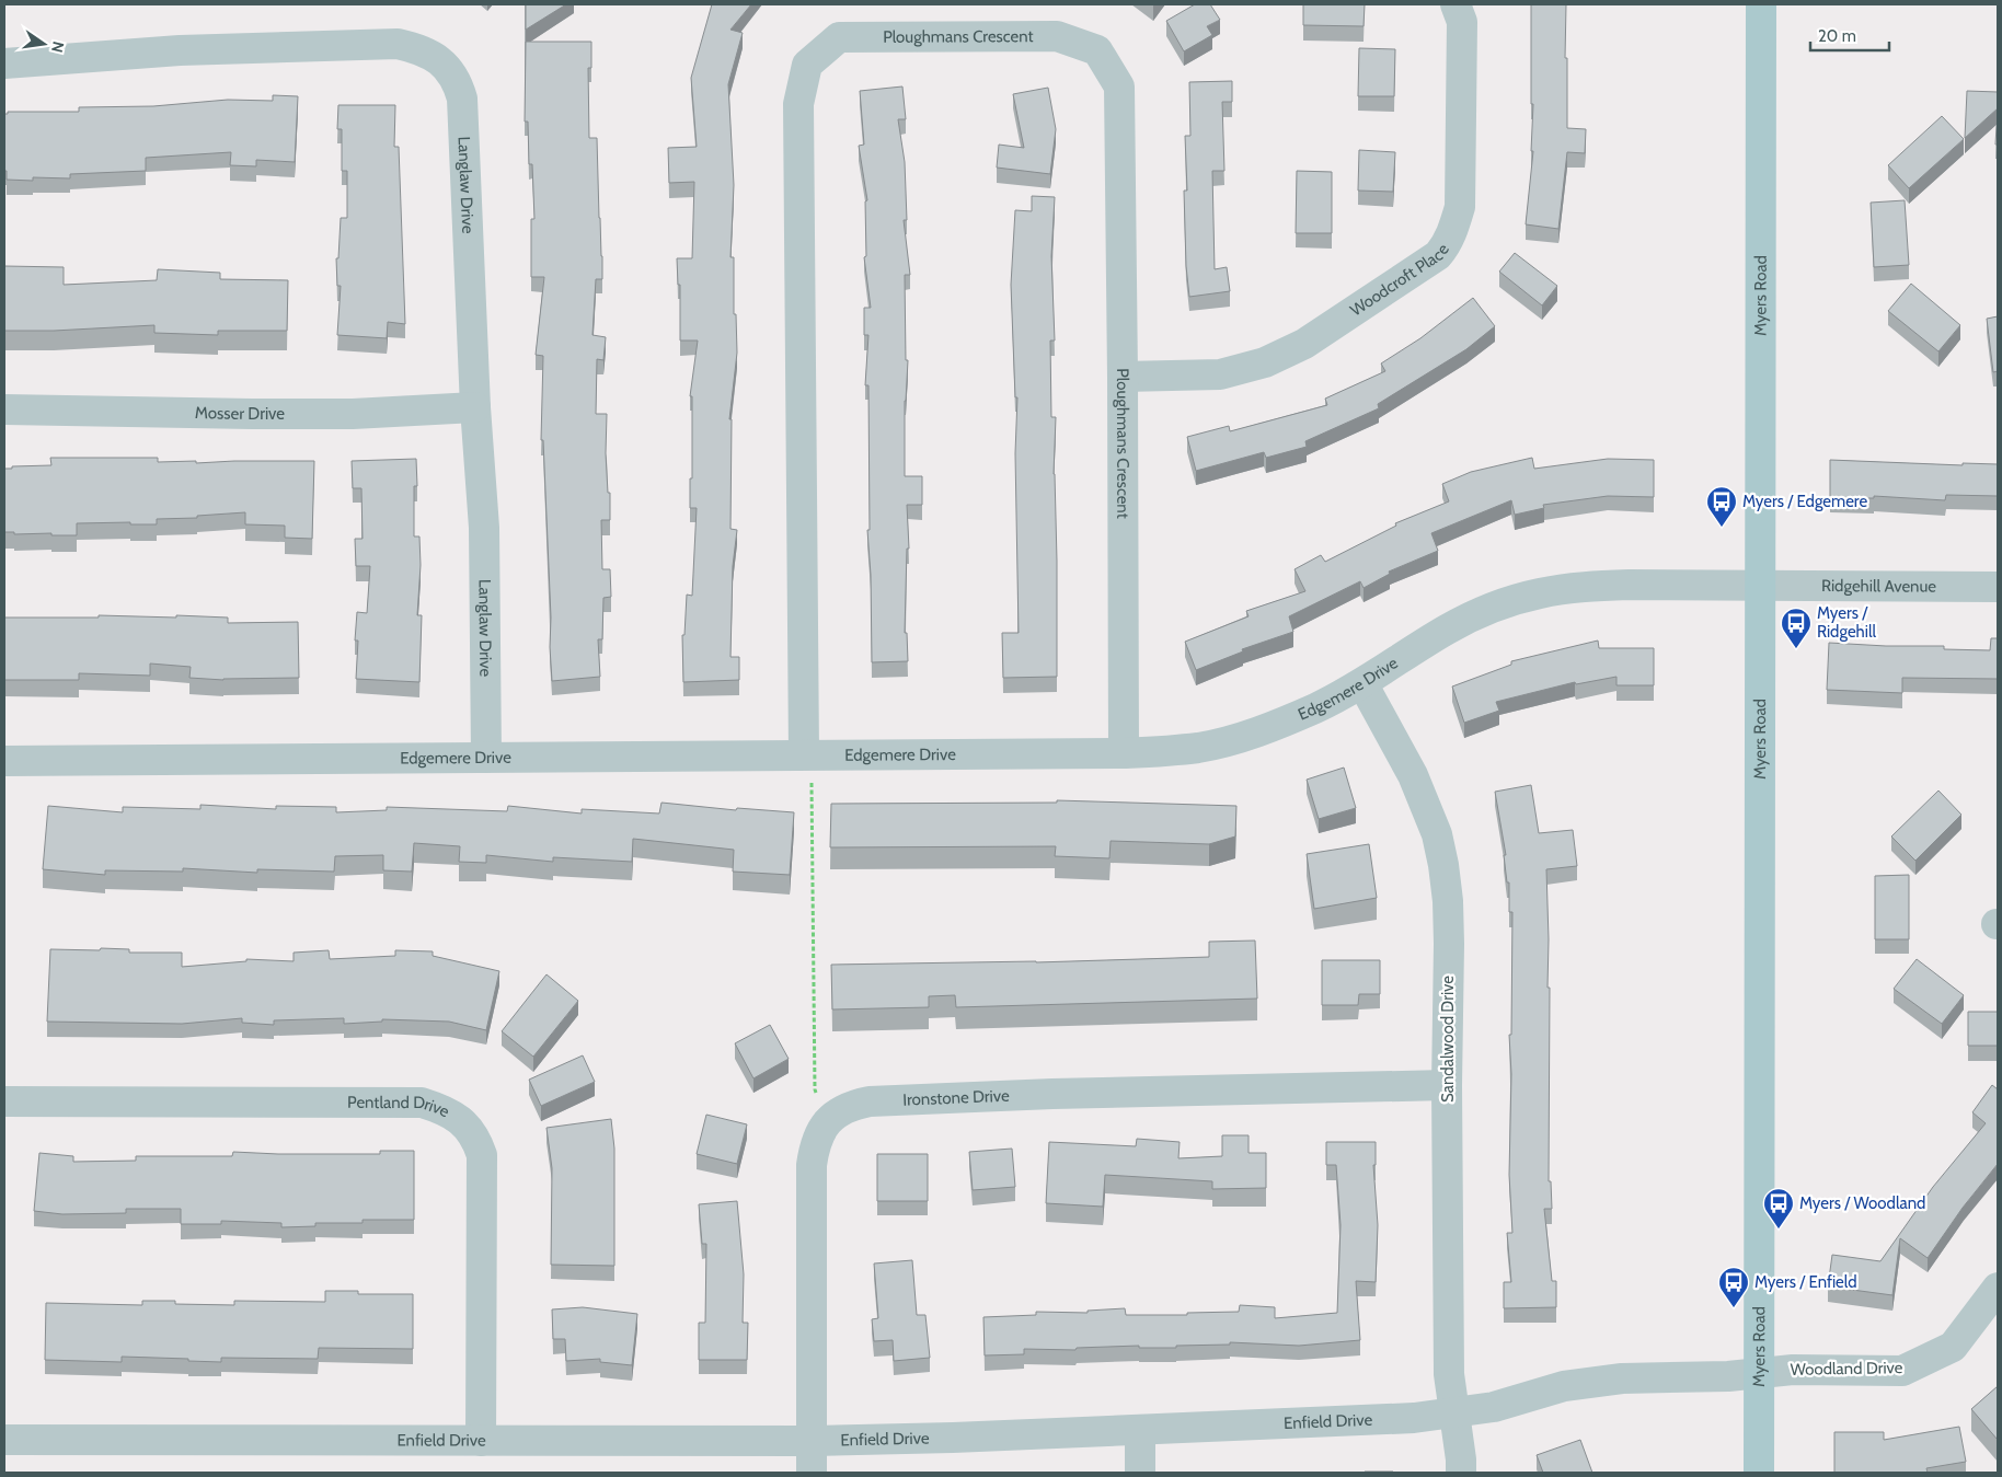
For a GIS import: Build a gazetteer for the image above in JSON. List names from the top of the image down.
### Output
{
  "streets": {
    "main road": ["Myers Road"],
    "street": [
      "Ploughmans Crescent",
      "Langlaw Drive",
      "Woodcroft Place",
      "Mosser Drive",
      "Ridgehill Avenue",
      "Edgemere Drive",
      "Sandalwood Drive",
      "Ironstone Drive",
      "Pentland Drive",
      "Woodland Drive",
      "Enfield Drive"
    ]
  },
  "crossings": [
    ["Ploughmans Crescent", "Woodcroft Place"],
    ["Ploughmans Crescent", "Edgemere Drive"],
    ["Langlaw Drive", "Mosser Drive"],
    ["Langlaw Drive", "Edgemere Drive"],
    ["Myers Road", "Ridgehill Avenue"],
    ["Myers Road", "Edgemere Drive"],
    ["Myers Road", "Woodland Drive"],
    ["Myers Road", "Enfield Drive"],
    ["Ridgehill Avenue", "Edgemere Drive"],
    ["Edgemere Drive", "Sandalwood Drive"],
    ["Sandalwood Drive", "Ironstone Drive"],
    ["Sandalwood Drive", "Enfield Drive"],
    ["Ironstone Drive", "Enfield Drive"],
    ["Pentland Drive", "Enfield Drive"],
    ["Woodland Drive", "Enfield Drive"]
  ],
  "places": {
    "bus stop": [
      "Myers / Edgemere",
      "Myers / Ridgehill",
      "Myers / Woodland",
      "Myers / Enfield"
    ]
  },
  "scale_bar": "20 m",
  "north": "right"
}
